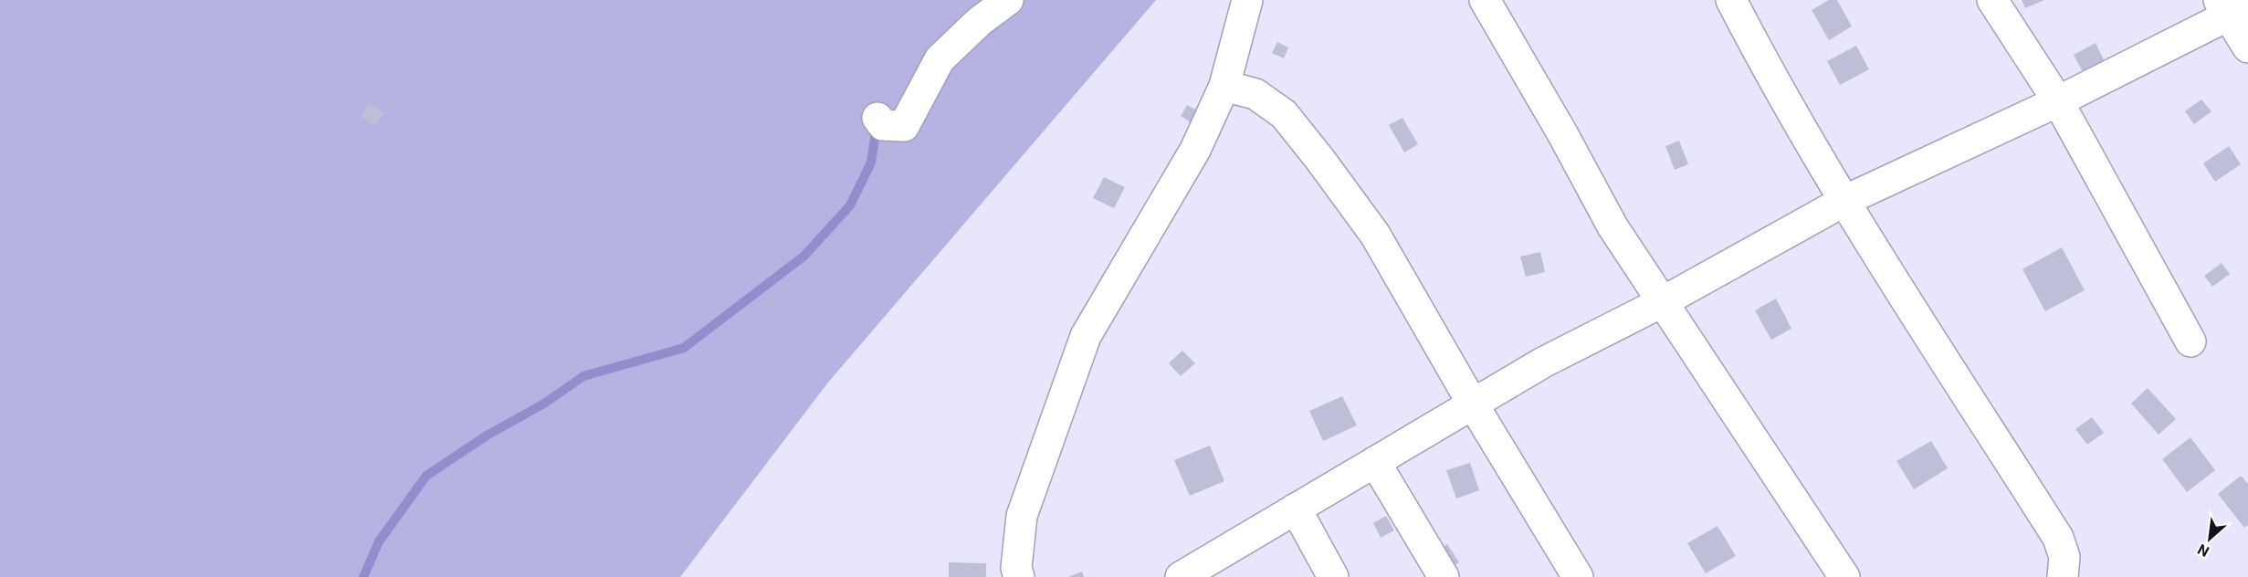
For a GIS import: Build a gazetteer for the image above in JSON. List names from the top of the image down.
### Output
{
  "north": "bottom left"
}
